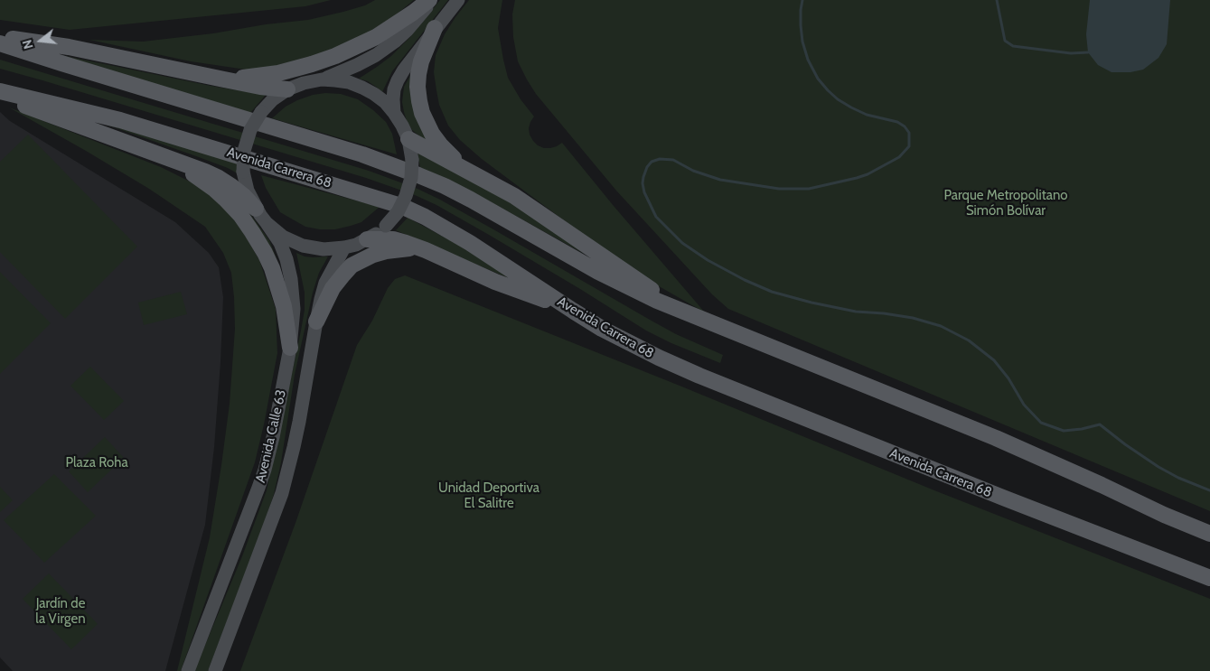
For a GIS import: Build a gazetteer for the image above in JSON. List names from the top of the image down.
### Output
{
  "streets": {
    "main road": ["Avenida Carrera 68", "Avenida Calle 63"]
  },
  "parks": [
    "Parque Metropolitano Simón Bolívar",
    "Plaza Roha",
    "Unidad Deportiva El Salitre",
    "Jardín de la Virgen"
  ],
  "north": "left"
}
